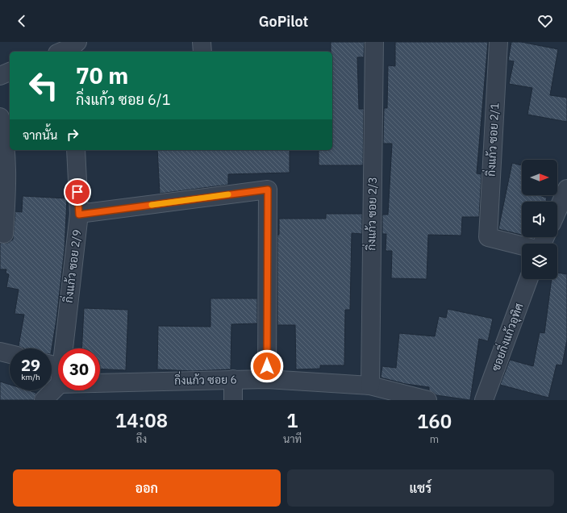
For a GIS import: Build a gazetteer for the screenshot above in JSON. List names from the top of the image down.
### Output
{
  "streets": {
    "street": [
      "กิ่งแก้ว ซอย 2/1",
      "กิ่งแก้ว ซอย 2/3",
      "กิ่งแก้ว ซอย 2/9",
      "ซอยกิ่งแก้วอุทิศ",
      "กิ่งแก้ว ซอย 6"
    ]
  },
  "crossings": [
    ["กิ่งแก้ว ซอย 2/3", "กิ่งแก้ว ซอย 6"]
  ],
  "north": "right",
  "page": {
    "header": "GoPilot",
    "turn": ["70 m", "กิ่งแก้ว ซอย 6/1"],
    "then": "จากนั้น",
    "speed": "29 km/h",
    "limit": "30",
    "eta": [
      "14:08",
      "ถึง",
      "1",
      "นาที",
      "160",
      "m"
    ],
    "buttons": ["ออก", "แชร์"]
  }
}
